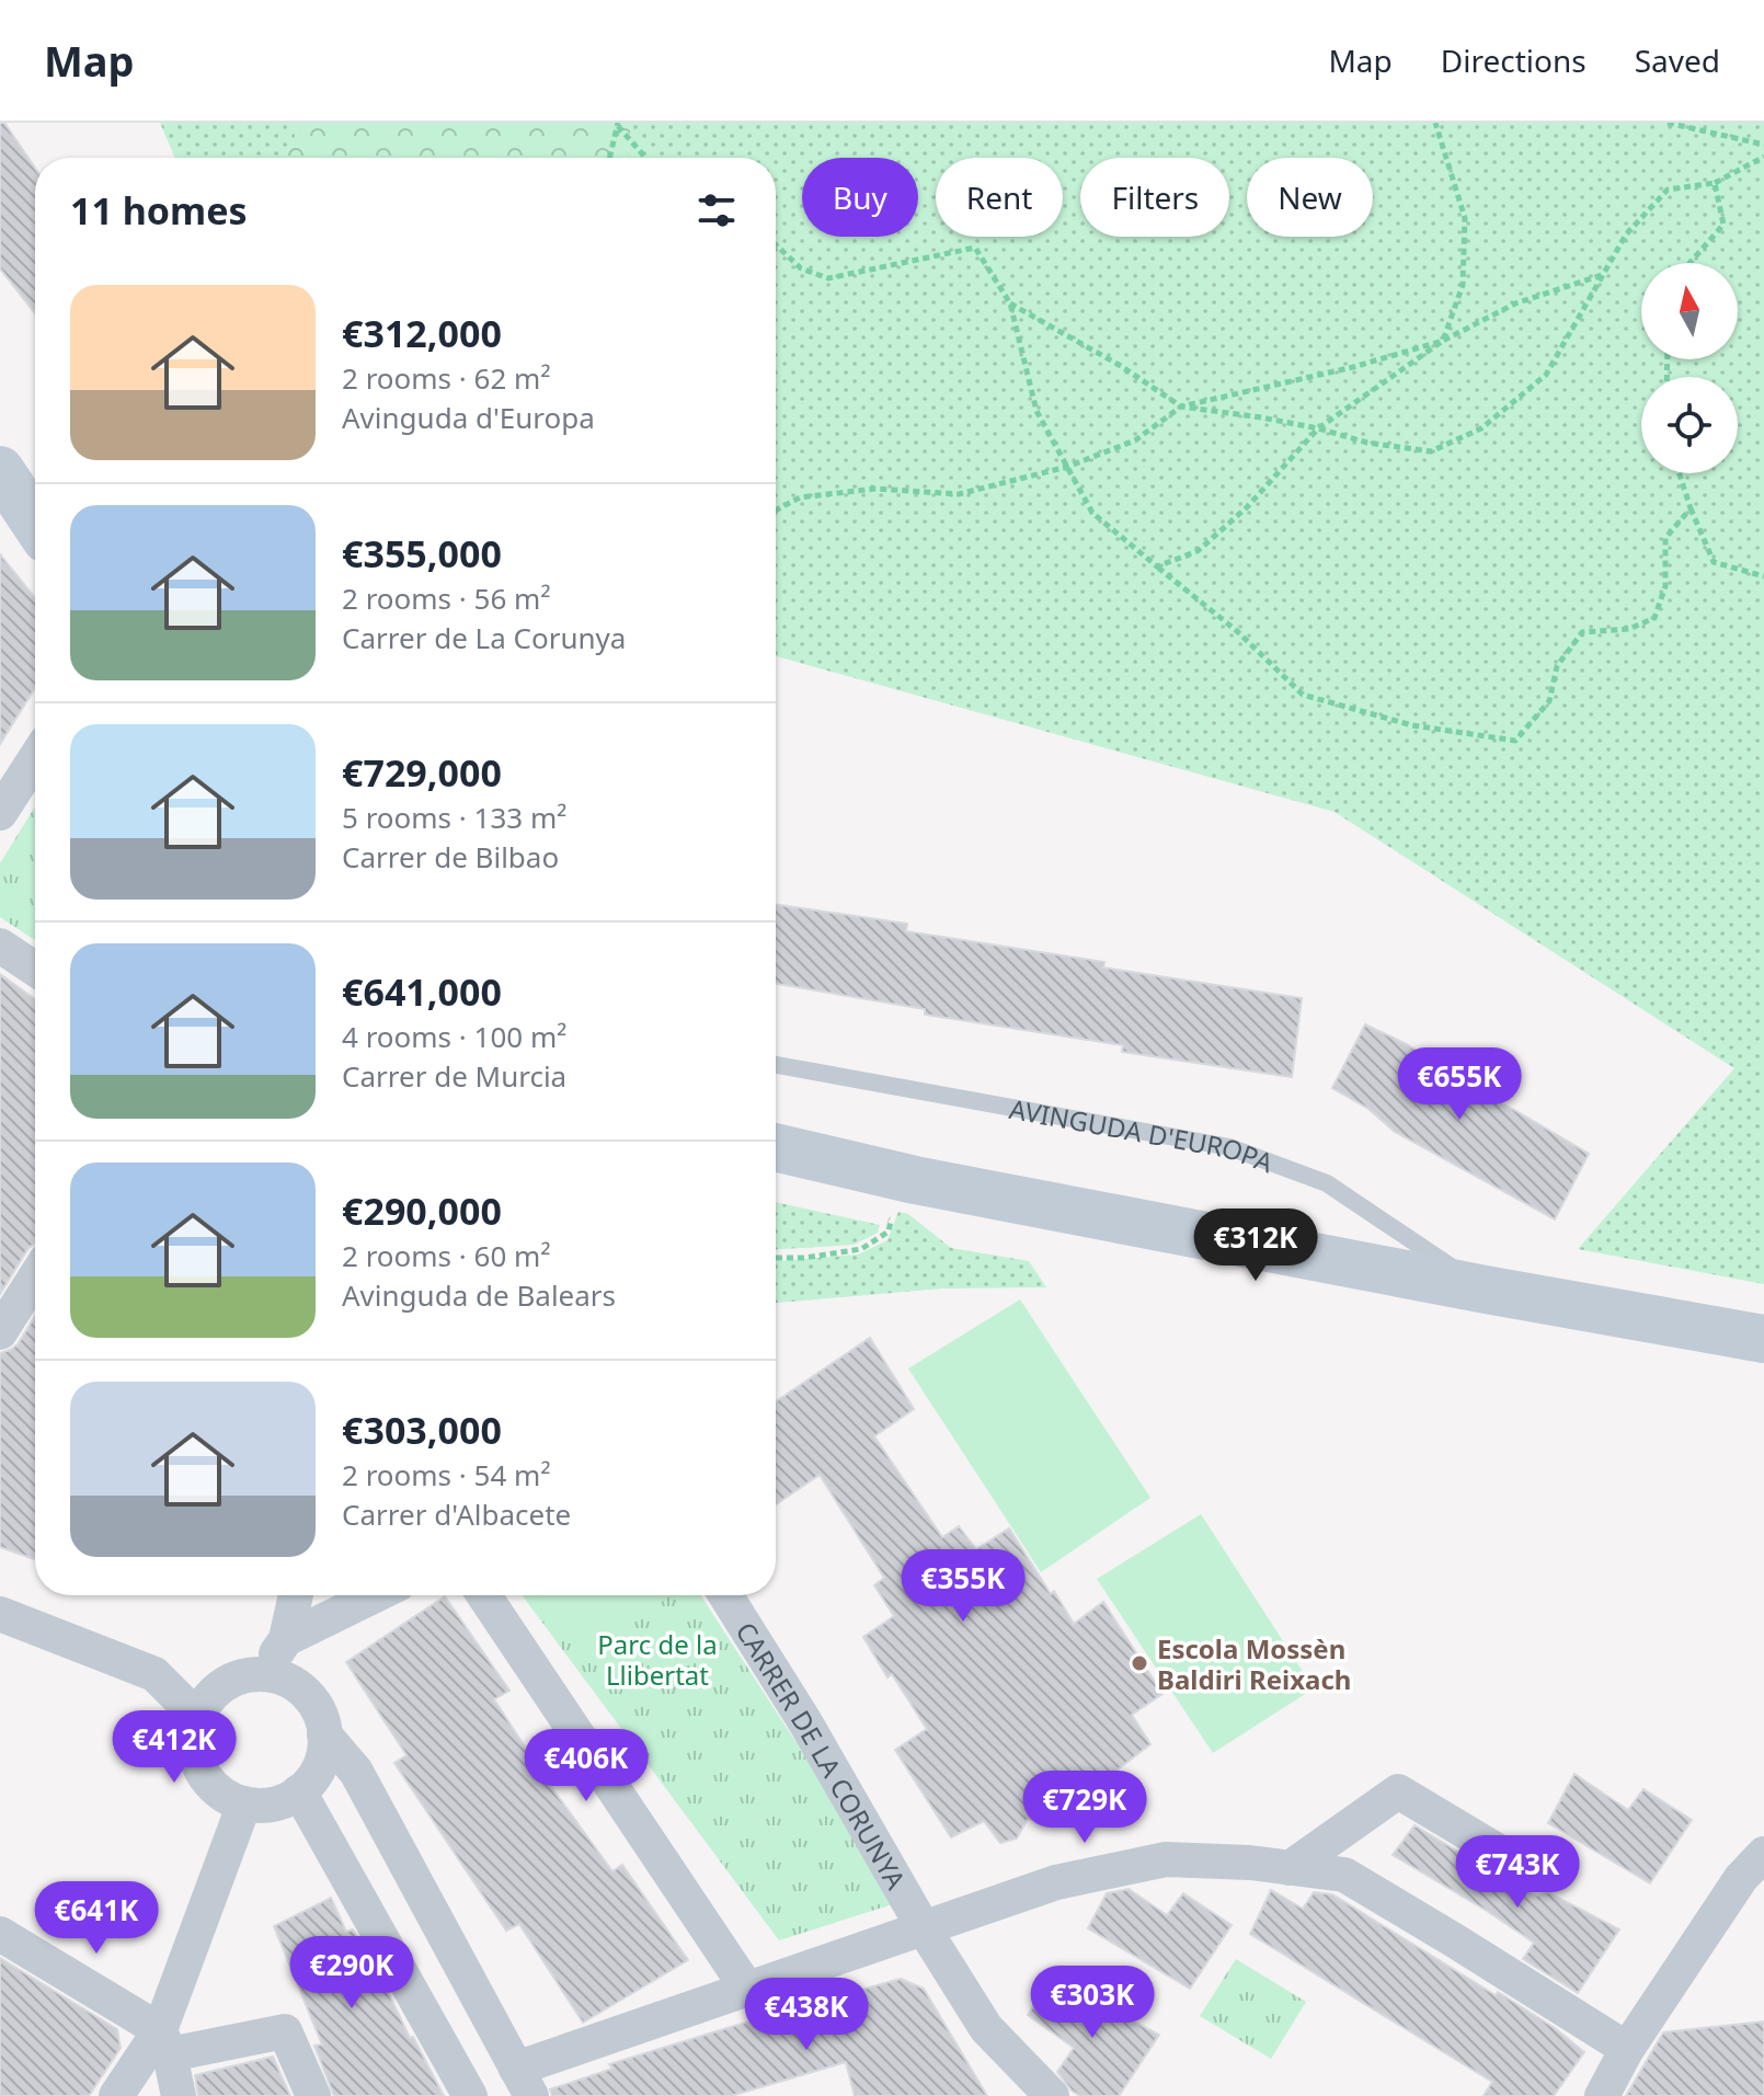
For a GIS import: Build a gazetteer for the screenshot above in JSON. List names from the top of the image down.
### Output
{
  "streets": {
    "street": ["AVINGUDA D'EUROPA", "CARRER DE LA CORUNYA"]
  },
  "parks": ["Parc de la Llibertat"],
  "places": ["Escola Mossèn Baldiri Reixach"],
  "north": "top",
  "page": {
    "header": "Map",
    "nav": ["Map", "Directions", "Saved"],
    "chip": [
      "Buy",
      "Rent",
      "Filters",
      "New"
    ],
    "heading": "11 homes",
    "list": [
      {
        "name": "€312,000",
        "note": "2 rooms · 62 m² · Avinguda d'Europa"
      },
      {
        "name": "€355,000",
        "note": "2 rooms · 56 m² · Carrer de La Corunya"
      },
      {
        "name": "€729,000",
        "note": "5 rooms · 133 m² · Carrer de Bilbao"
      },
      {
        "name": "€641,000",
        "note": "4 rooms · 100 m² · Carrer de Murcia"
      },
      {
        "name": "€290,000",
        "note": "2 rooms · 60 m² · Avinguda de Balears"
      },
      {
        "name": "€303,000",
        "note": "2 rooms · 54 m² · Carrer d'Albacete"
      }
    ],
    "price": [
      "€655K",
      "€312K",
      "€355K",
      "€412K",
      "€406K",
      "€729K",
      "€743K",
      "€641K",
      "€290K",
      "€303K",
      "€438K"
    ]
  }
}
